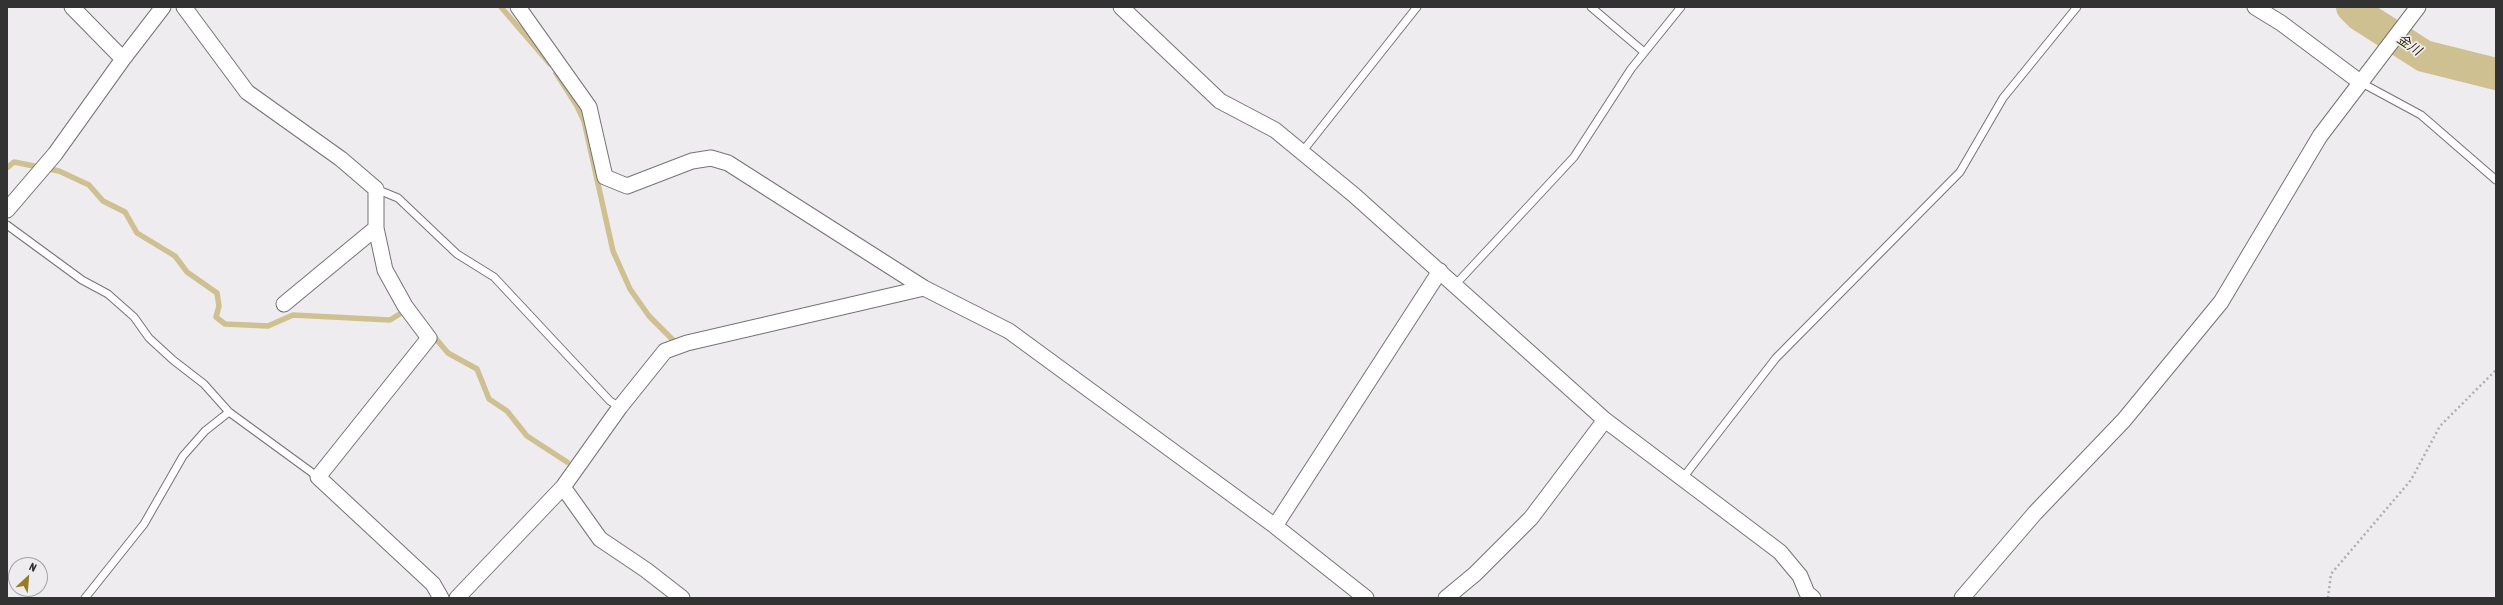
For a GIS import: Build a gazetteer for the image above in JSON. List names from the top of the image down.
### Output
{
  "water": ["金川"],
  "north": "top right"
}
